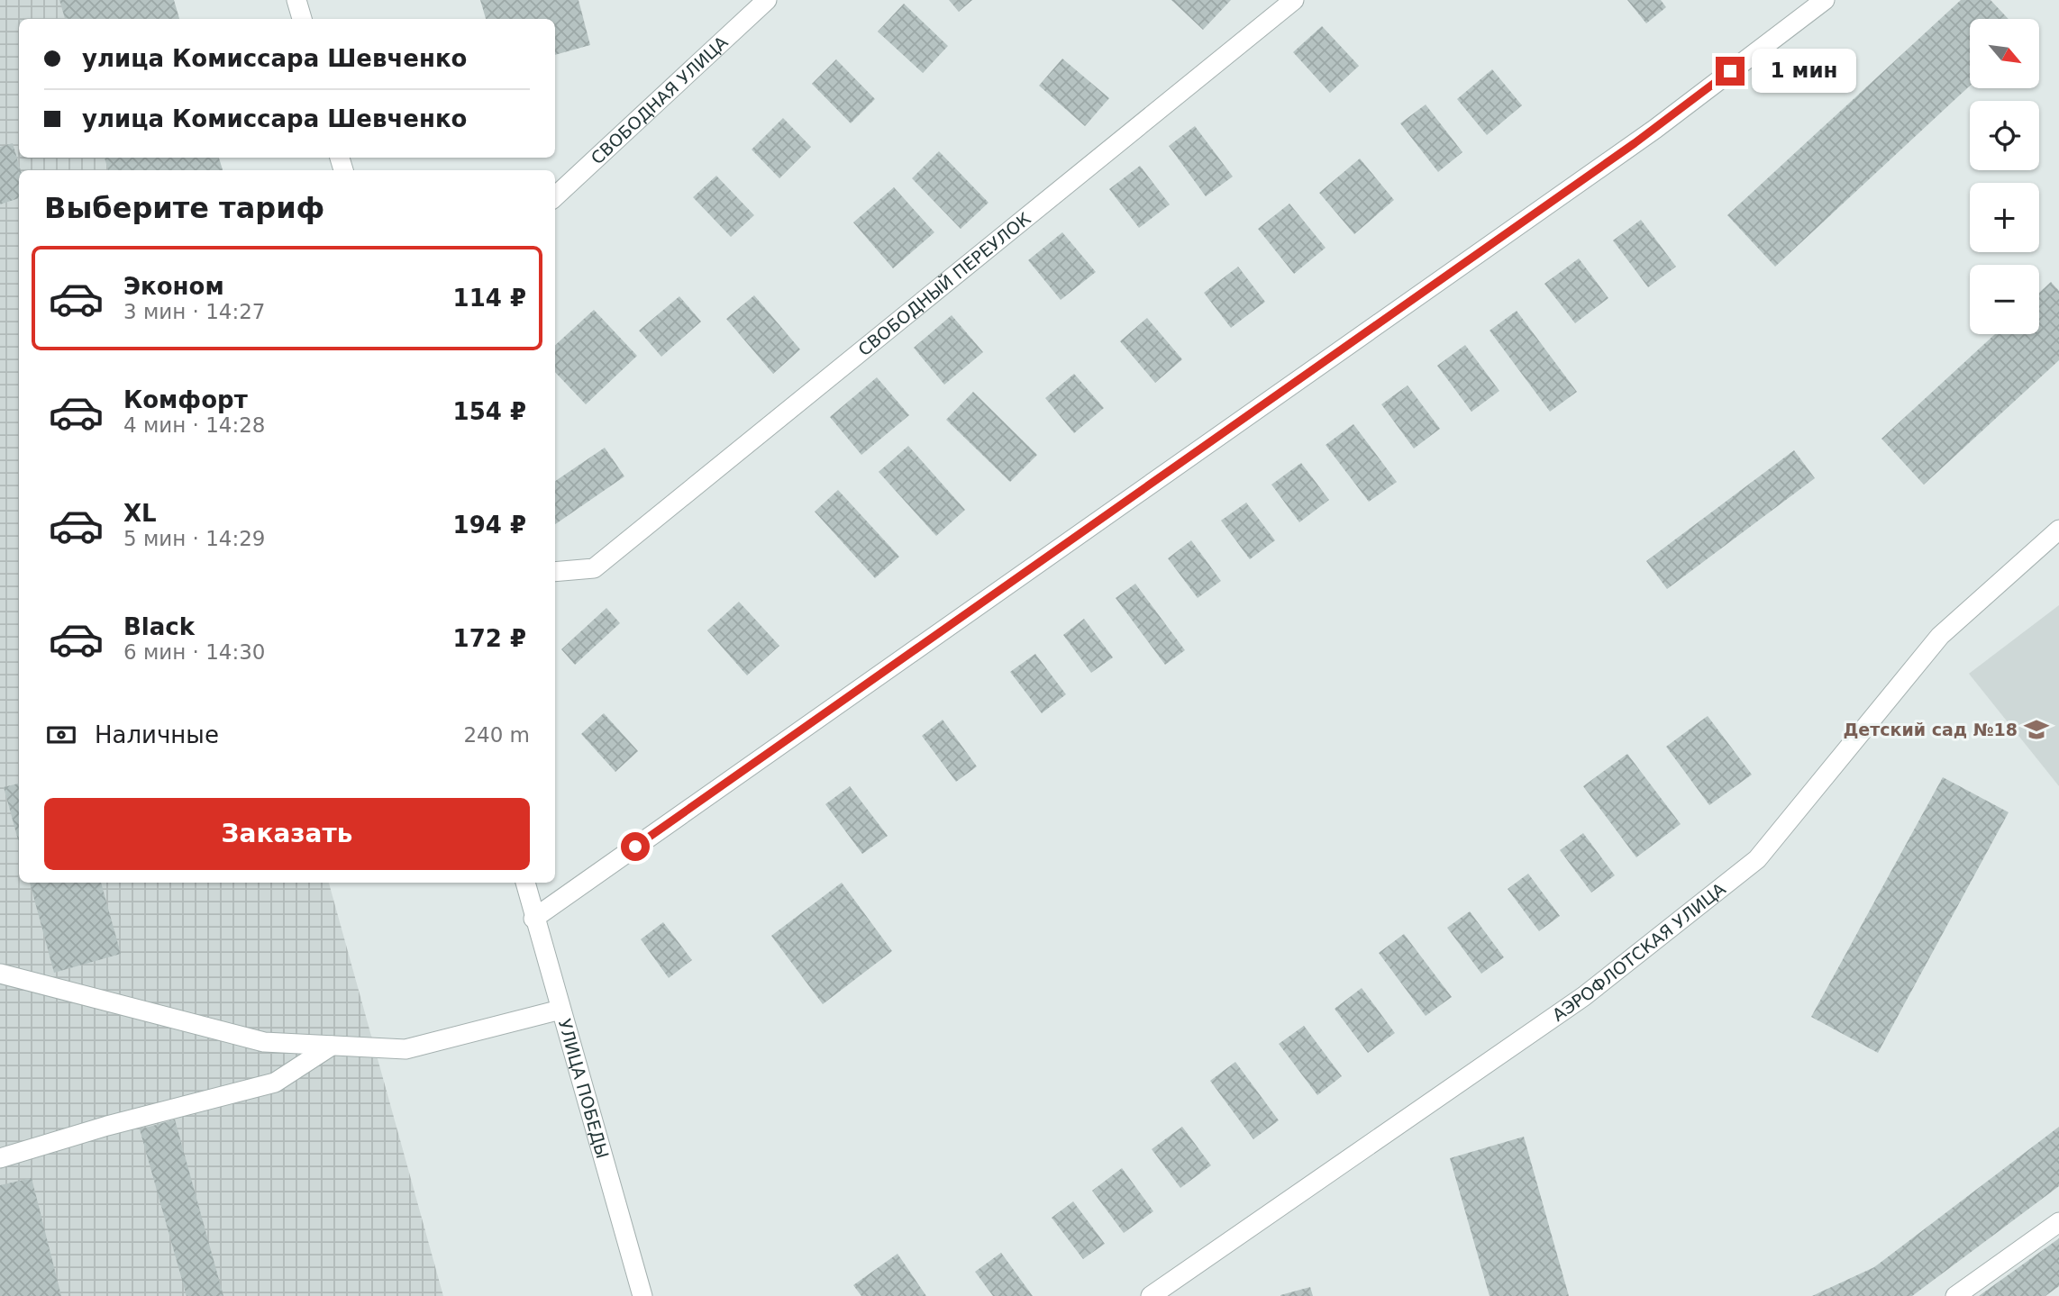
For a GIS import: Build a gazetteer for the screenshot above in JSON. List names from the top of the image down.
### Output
{
  "streets": {
    "street": [
      "СВОБОДНАЯ УЛИЦА",
      "СВОБОДНЫЙ ПЕРЕУЛОК",
      "АЭРОФЛОТСКАЯ УЛИЦА",
      "УЛИЦА ПОБЕДЫ"
    ]
  },
  "places": {
    "school or university": ["Детский сад №18"]
  },
  "north": "bottom right",
  "page": {
    "map_buttons": ["+", "−"],
    "banner": ["улица Комиссара Шевченко", "улица Комиссара Шевченко"],
    "bubble": "1 мин",
    "heading": "Выберите тариф",
    "list": [
      {
        "name": "Эконом",
        "note": "3 мин · 14:27",
        "value": "114 ₽"
      },
      {
        "name": "Комфорт",
        "note": "4 мин · 14:28",
        "value": "154 ₽"
      },
      {
        "name": "XL",
        "note": "5 мин · 14:29",
        "value": "194 ₽"
      },
      {
        "name": "Black",
        "note": "6 мин · 14:30",
        "value": "172 ₽"
      }
    ],
    "pay": ["Наличные", "240 m"],
    "buttons": "Заказать"
  }
}
